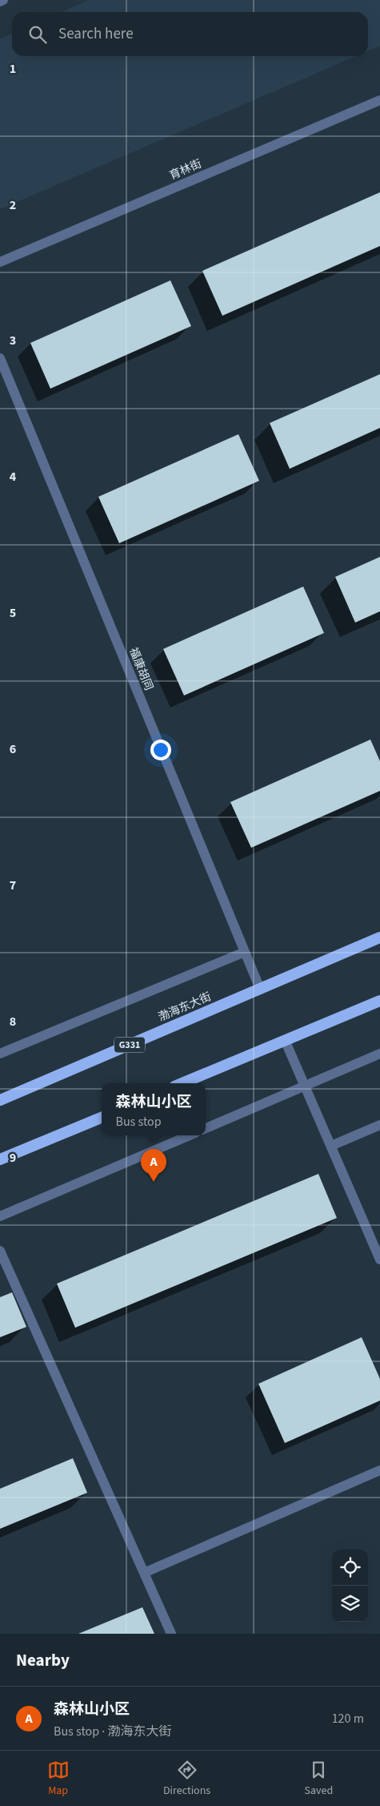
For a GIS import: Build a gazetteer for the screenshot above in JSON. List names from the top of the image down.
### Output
{
  "streets": {
    "highway": ["渤海东大街", "G331"],
    "street": ["育林街", "福康胡同"]
  },
  "crossings": [
    ["福康胡同", "渤海东大街"]
  ],
  "page": {
    "search": "Search here",
    "popup": ["森林山小区", "Bus stop"],
    "pins": "A",
    "heading": "Nearby",
    "list": [
      {
        "mark": "A",
        "name": "森林山小区",
        "note": "Bus stop · 渤海东大街",
        "value": "120 m"
      }
    ],
    "nav": ["Map", "Directions", "Saved"]
  },
  "grid": {
    "rows": [
      "1",
      "2",
      "3",
      "4",
      "5",
      "6",
      "7",
      "8",
      "9"
    ]
  }
}
